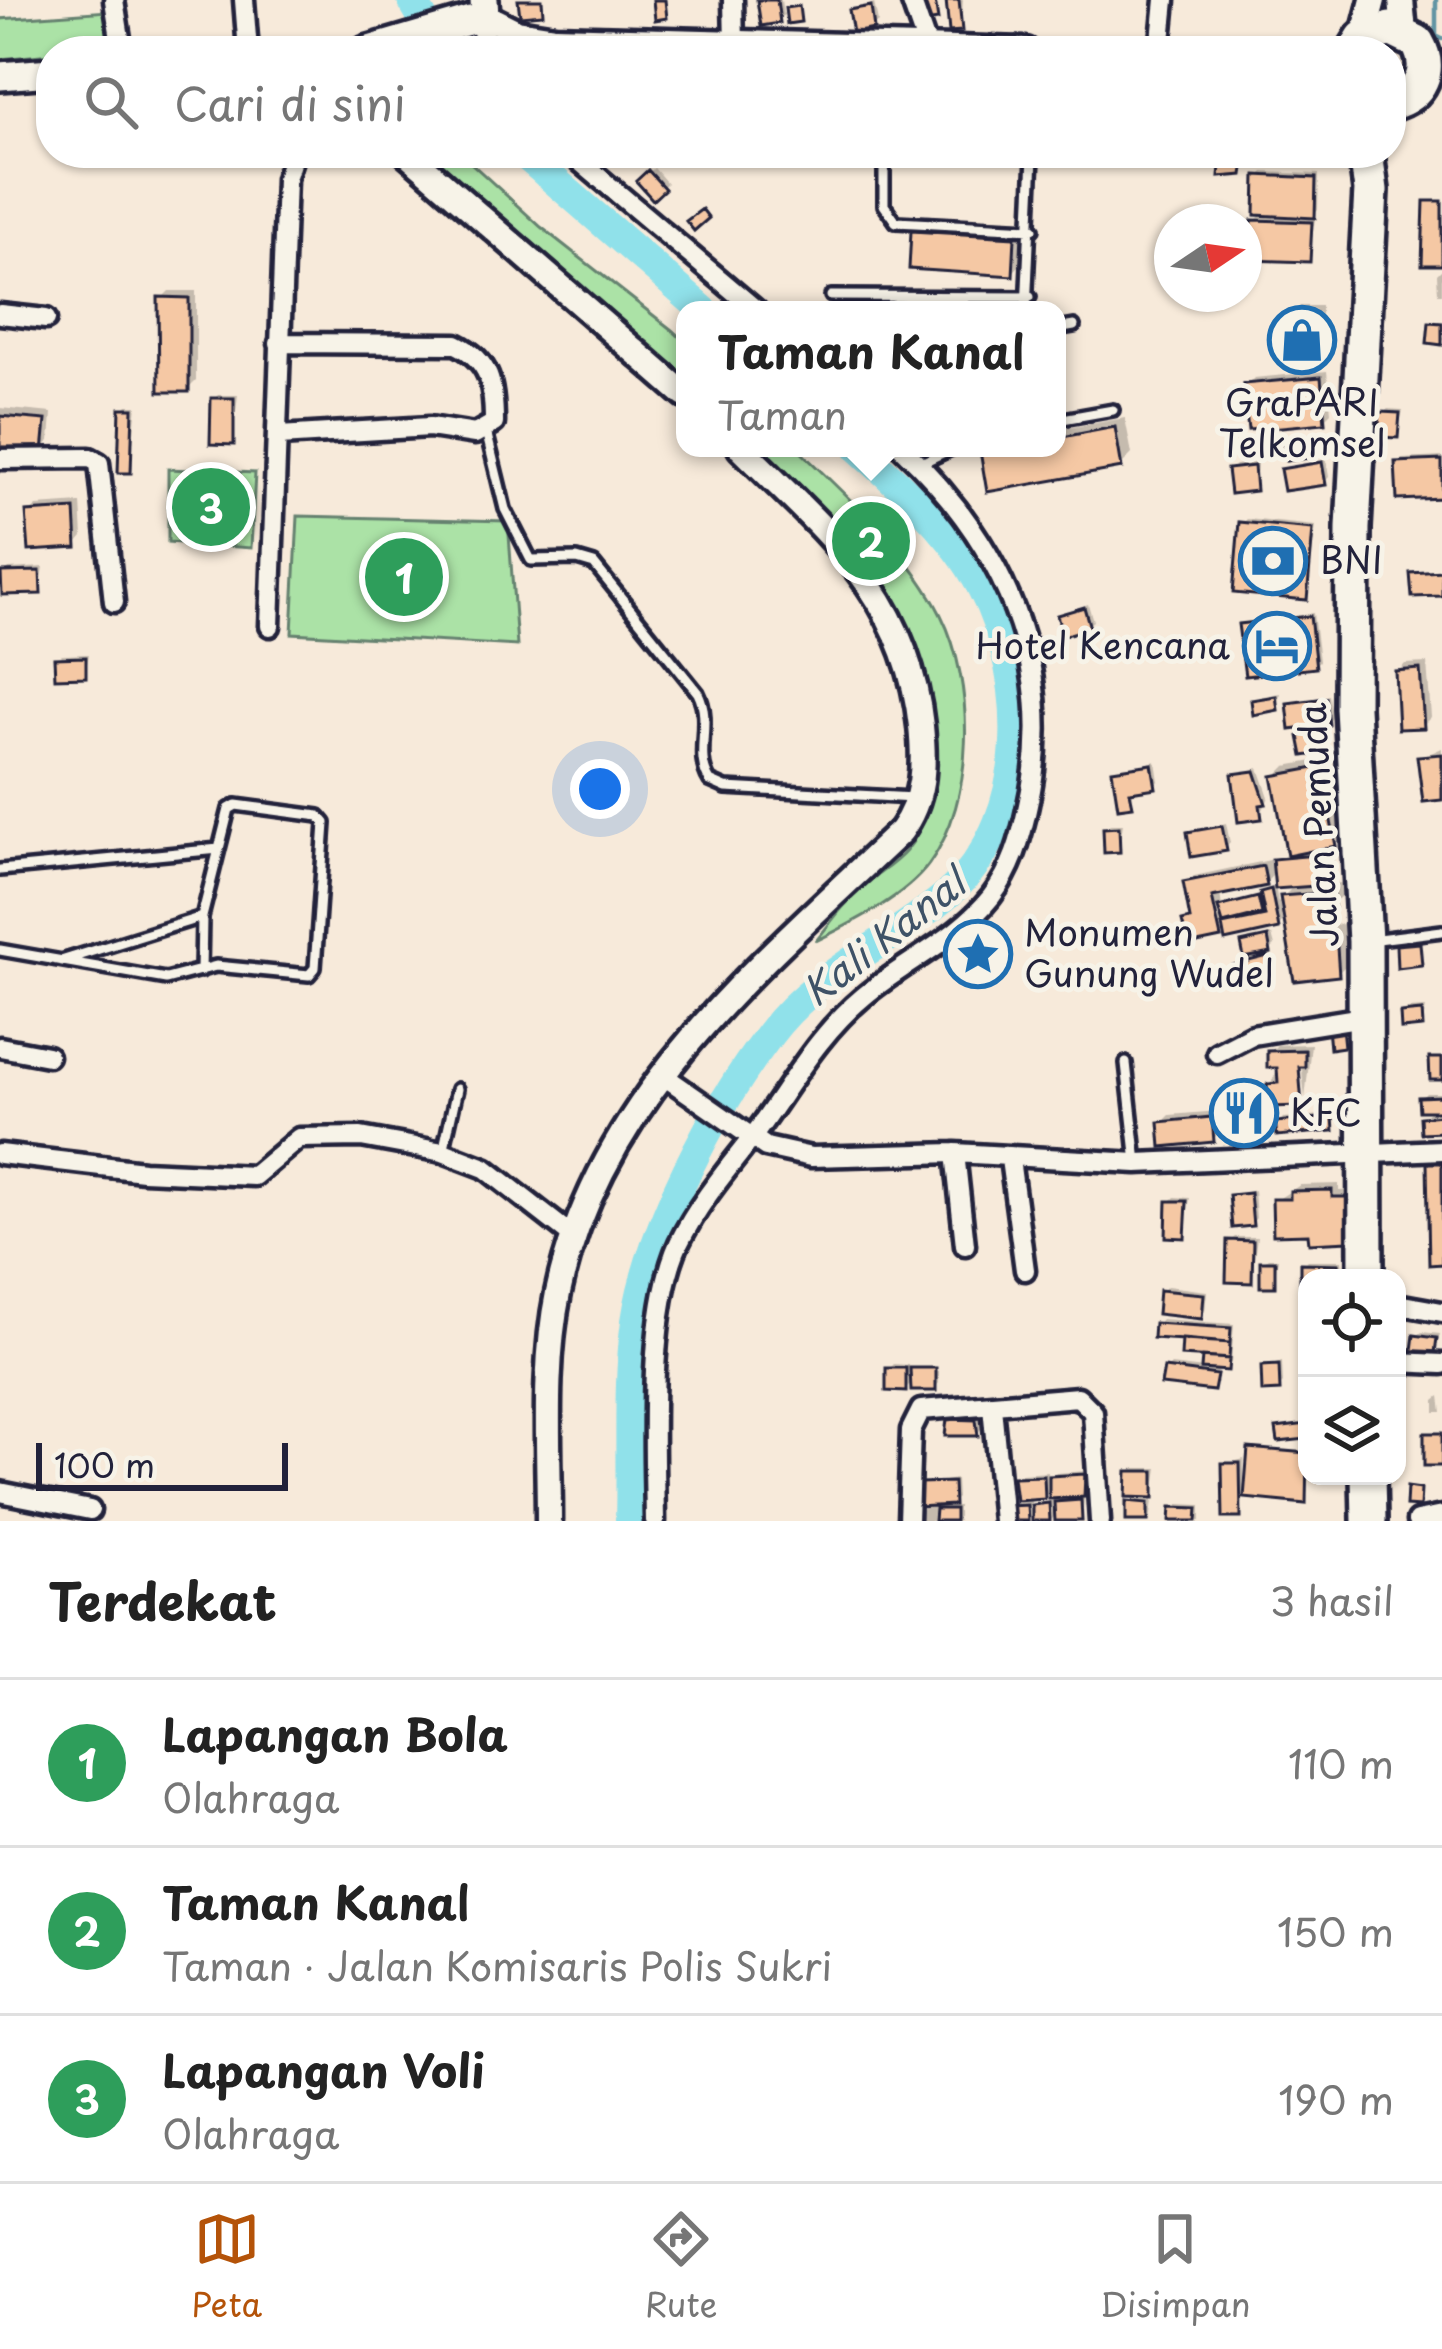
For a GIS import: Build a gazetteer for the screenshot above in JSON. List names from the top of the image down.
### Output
{
  "streets": {
    "highway": ["Jalan Pemuda"]
  },
  "water": ["Kali Kanal"],
  "places": {
    "shop": ["GraPARI Telkomsel"],
    "bank": ["BNI"],
    "hotel": ["Hotel Kencana"],
    "place": ["Monumen Gunung Wudel"],
    "restaurant": ["KFC"]
  },
  "scale_bar": "100 m",
  "north": "right",
  "page": {
    "search": "Cari di sini",
    "popup": ["Taman Kanal", "Taman"],
    "pins": ["3", "2", "1"],
    "scale": "100 m",
    "heading": ["Terdekat", "3 hasil"],
    "list": [
      {
        "mark": "1",
        "name": "Lapangan Bola",
        "note": "Olahraga",
        "value": "110 m"
      },
      {
        "mark": "2",
        "name": "Taman Kanal",
        "note": "Taman · Jalan Komisaris Polis Sukri",
        "value": "150 m"
      },
      {
        "mark": "3",
        "name": "Lapangan Voli",
        "note": "Olahraga",
        "value": "190 m"
      }
    ],
    "nav": ["Peta", "Rute", "Disimpan"]
  }
}
